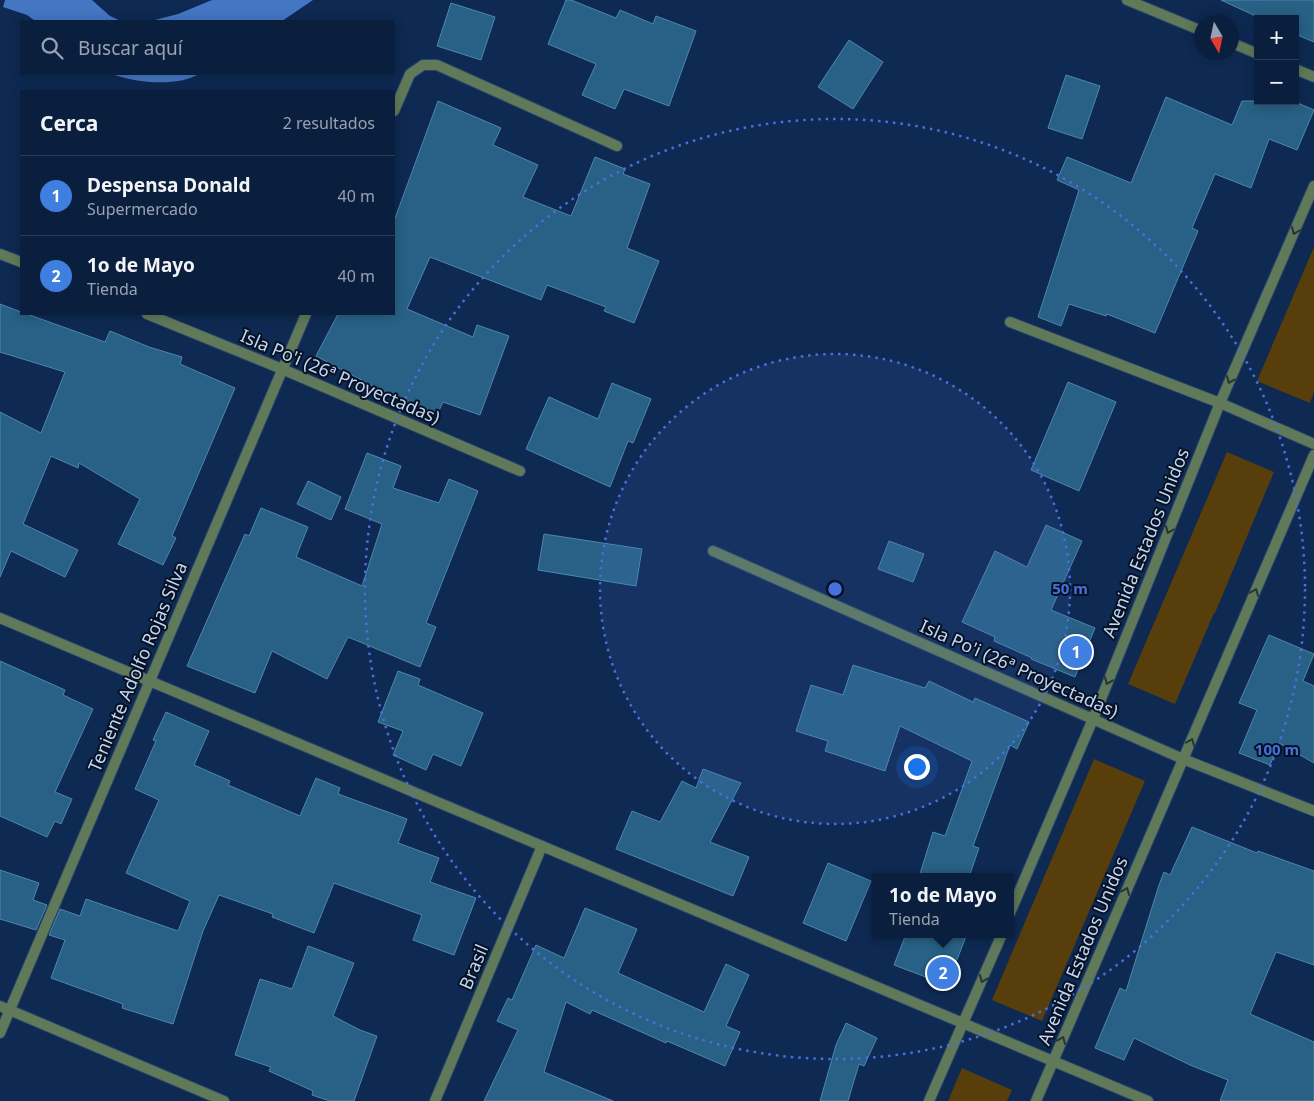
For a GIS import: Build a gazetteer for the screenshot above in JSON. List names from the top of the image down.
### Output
{
  "streets": {
    "street": [
      "Isla Po'i (26ª Proyectadas)",
      "Avenida Estados Unidos",
      "Teniente Adolfo Rojas Silva",
      "Brasil"
    ]
  },
  "crossings": [
    ["Isla Po'i (26ª Proyectadas)", "Avenida Estados Unidos"],
    ["Isla Po'i (26ª Proyectadas)", "Teniente Adolfo Rojas Silva"]
  ],
  "north": "bottom",
  "page": {
    "map_buttons": ["+", "−"],
    "search": "Buscar aquí",
    "heading": ["Cerca", "2 resultados"],
    "list": [
      {
        "mark": "1",
        "name": "Despensa Donald",
        "note": "Supermercado",
        "value": "40 m"
      },
      {
        "mark": "2",
        "name": "1o de Mayo",
        "note": "Tienda",
        "value": "40 m"
      }
    ],
    "pins": ["1", "2"],
    "popup": ["1o de Mayo", "Tienda"]
  },
  "rings": ["50 m", "100 m"]
}
